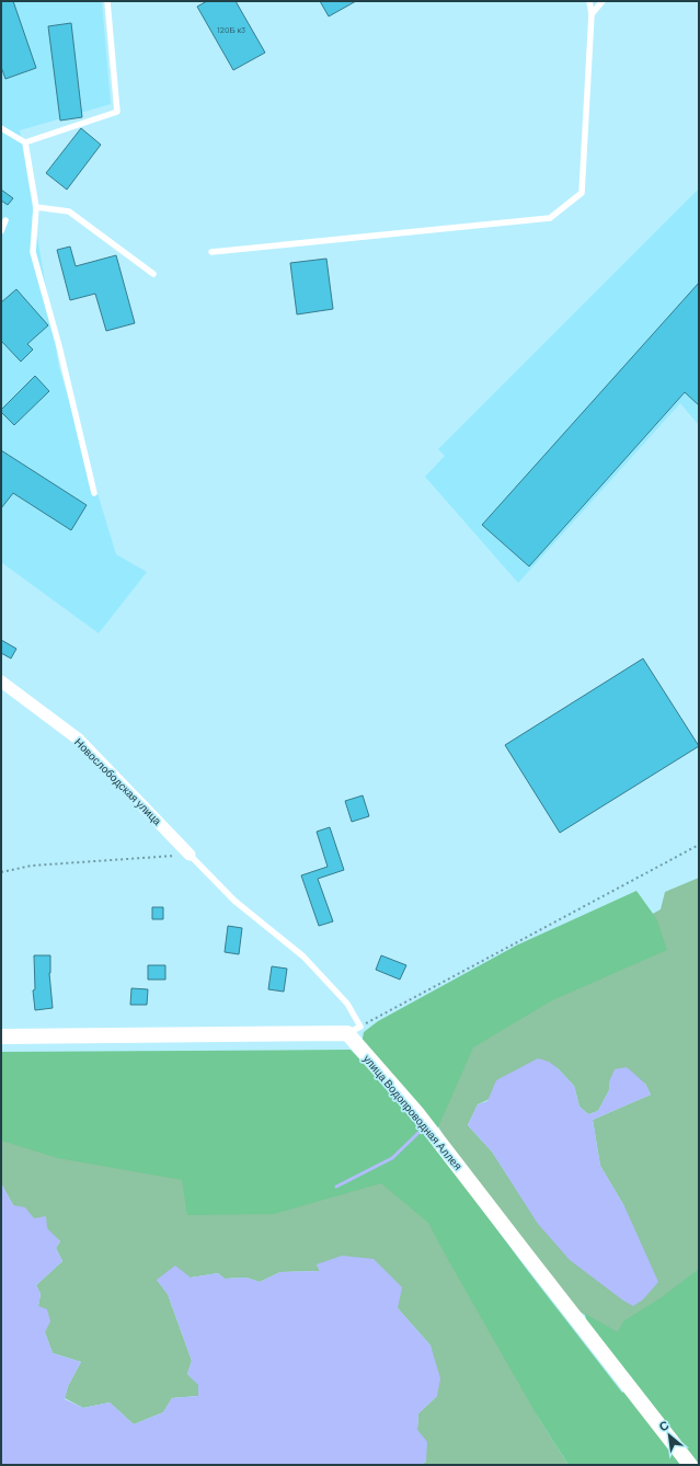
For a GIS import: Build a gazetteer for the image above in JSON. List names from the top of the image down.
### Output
{
  "streets": {
    "street": ["Новослободская улица", "улица Водопроводная Аллея"]
  },
  "house_numbers": ["120Б к3"],
  "north": "top left"
}
